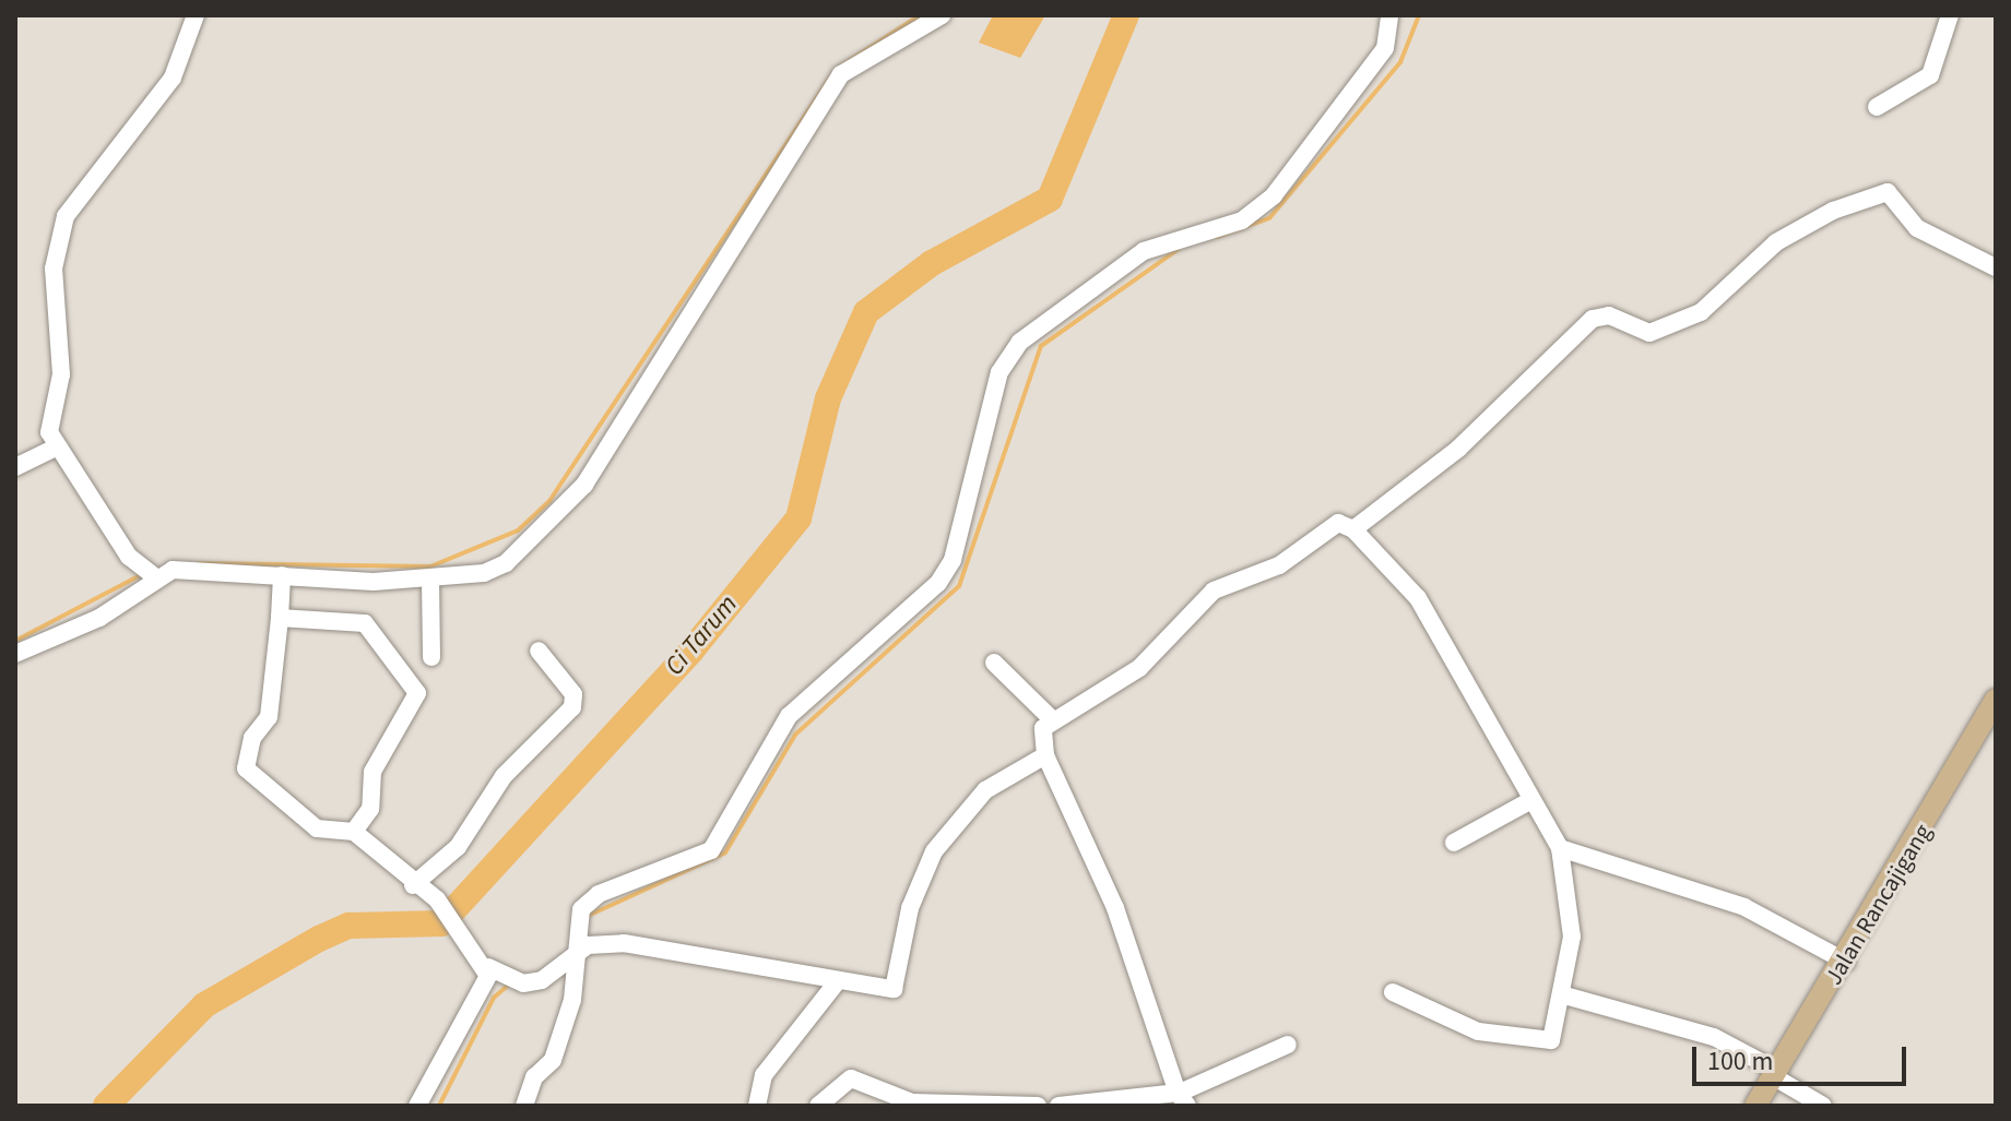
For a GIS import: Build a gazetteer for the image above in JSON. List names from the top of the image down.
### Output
{
  "streets": {
    "main road": ["Jalan Rancajigang"]
  },
  "water": ["Ci Tarum"],
  "scale_bar": "100 m"
}
